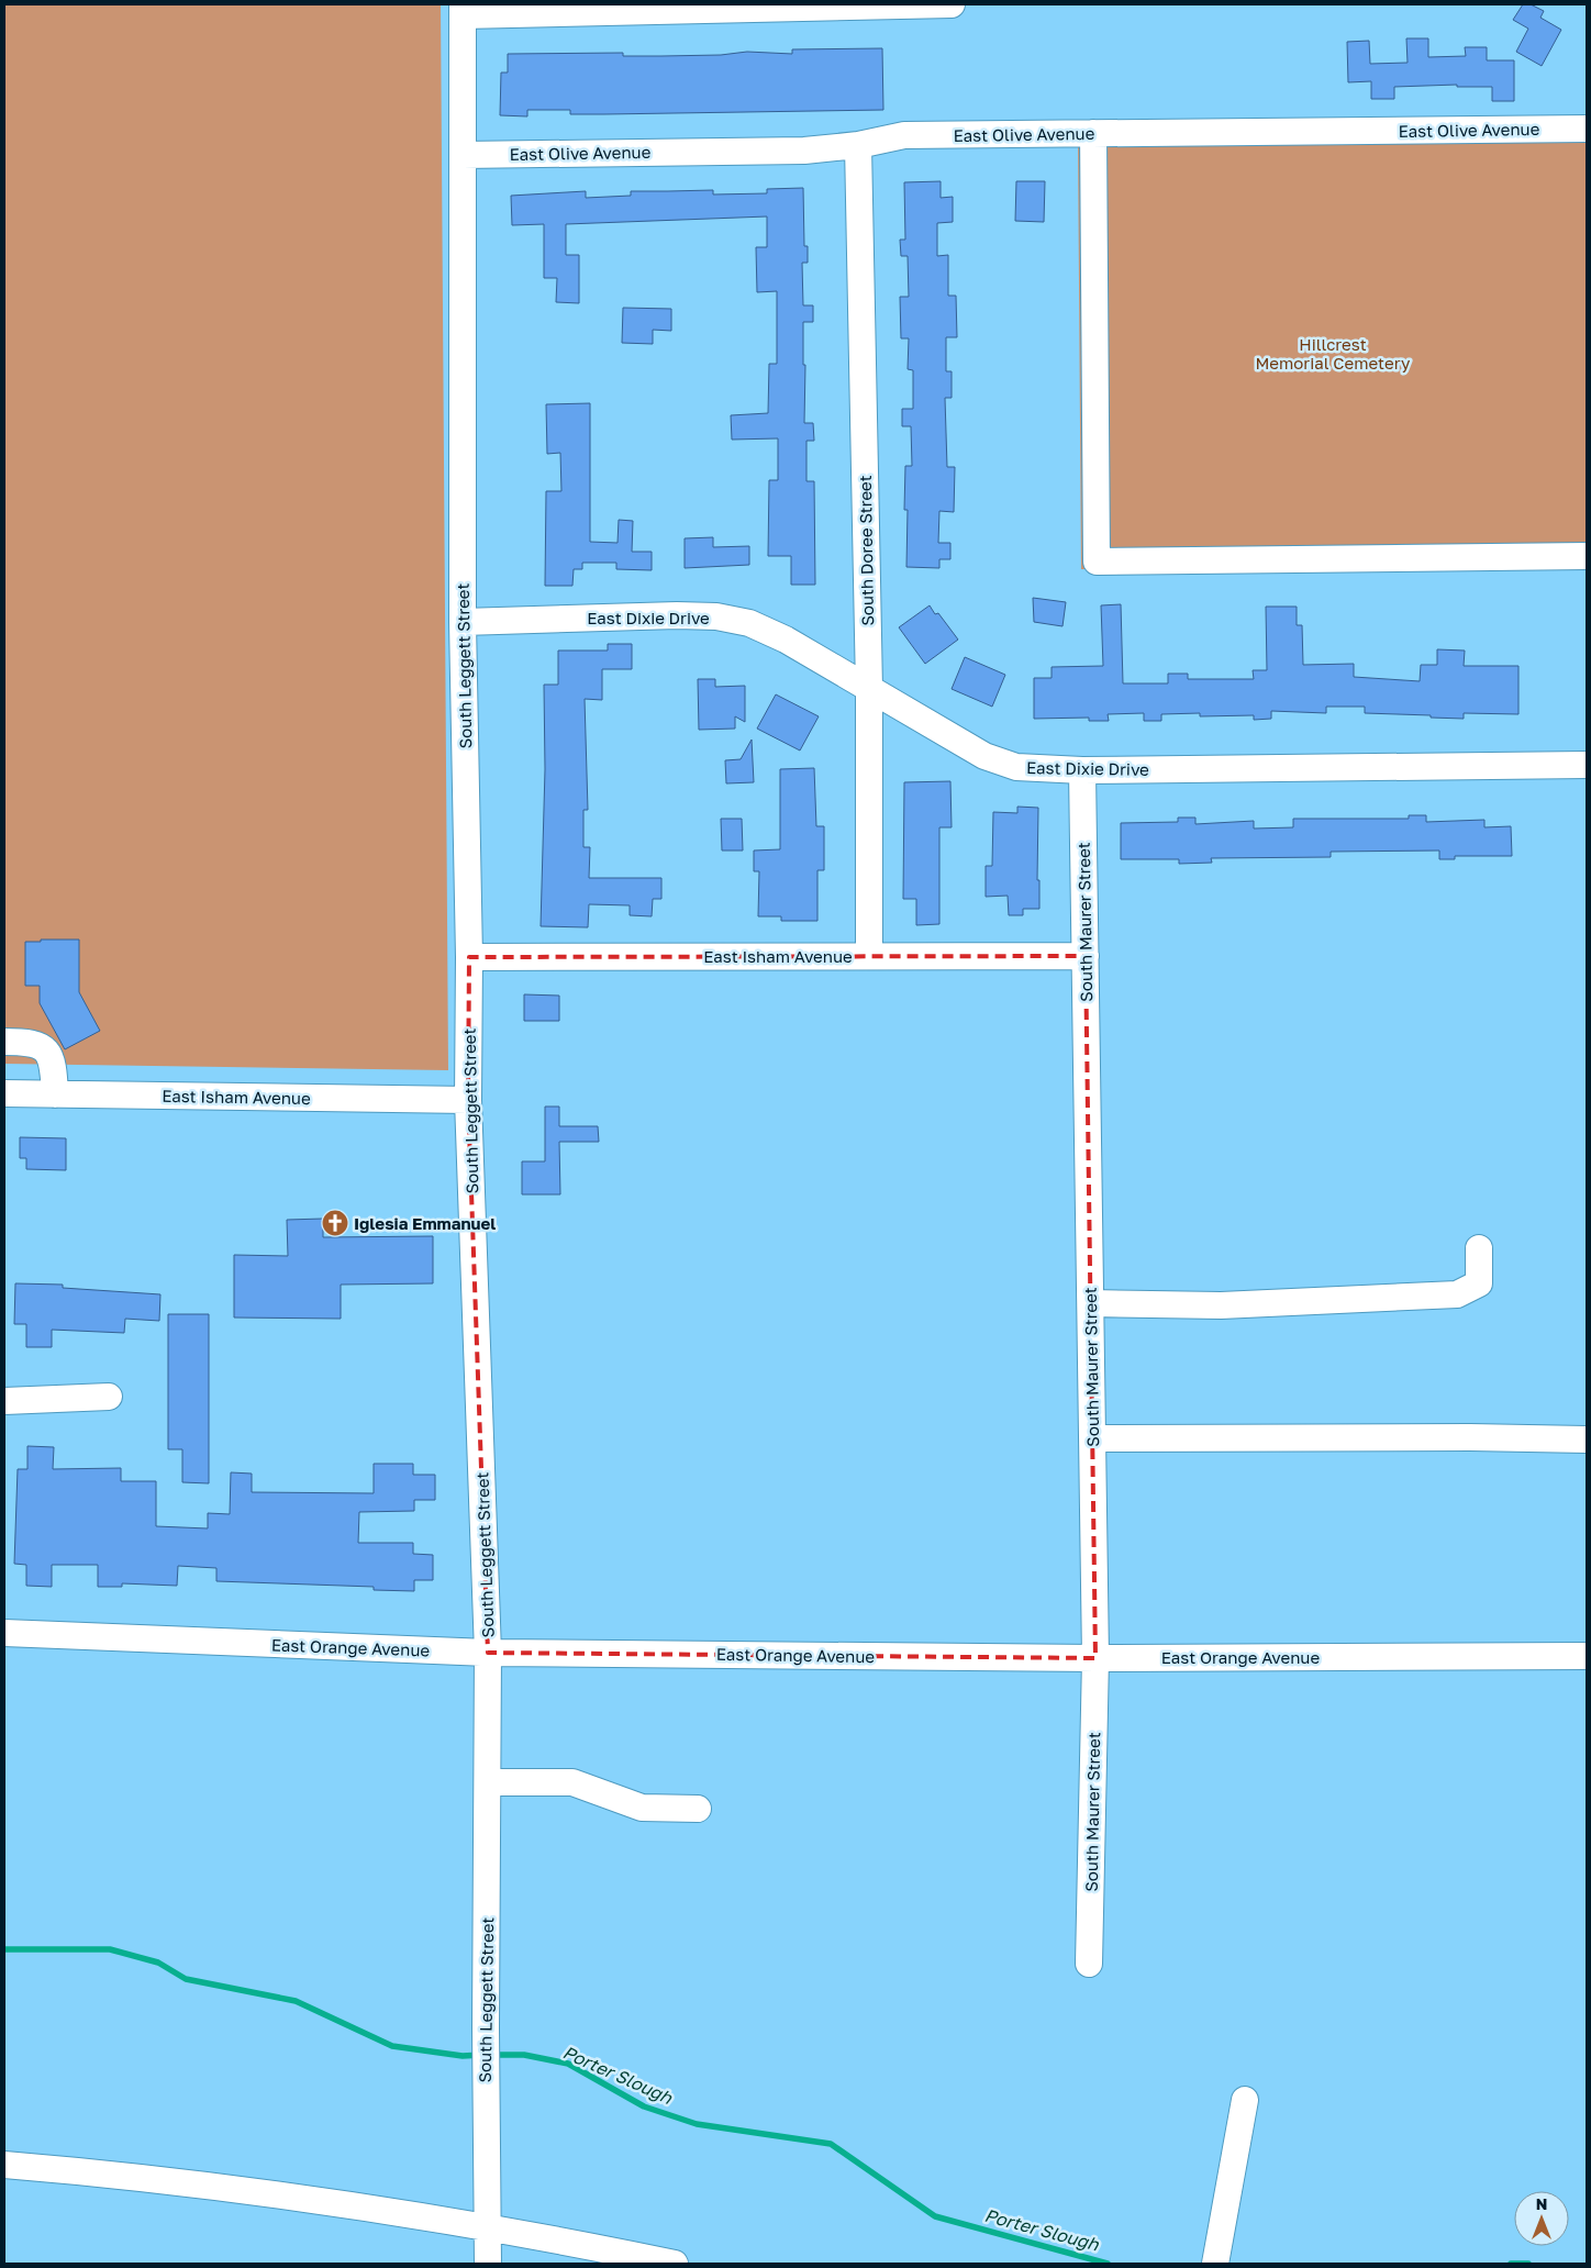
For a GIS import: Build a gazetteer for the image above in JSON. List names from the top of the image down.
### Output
{
  "streets": {
    "street": [
      "East Olive Avenue",
      "South Doree Street",
      "East Dixie Drive",
      "South Leggett Street",
      "South Maurer Street",
      "East Isham Avenue",
      "East Orange Avenue"
    ]
  },
  "crossings": [
    ["East Olive Avenue", "South Doree Street"],
    ["East Olive Avenue", "South Leggett Street"],
    ["South Doree Street", "East Dixie Drive"],
    ["South Doree Street", "East Isham Avenue"],
    ["East Dixie Drive", "South Leggett Street"],
    ["East Dixie Drive", "South Maurer Street"],
    ["South Leggett Street", "East Isham Avenue"],
    ["South Leggett Street", "East Orange Avenue"],
    ["South Maurer Street", "East Isham Avenue"],
    ["South Maurer Street", "East Orange Avenue"]
  ],
  "water": ["Porter Slough"],
  "parks": ["Hillcrest Memorial Cemetery"],
  "places": {
    "church": ["Iglesia Emmanuel"]
  },
  "north": "top"
}
